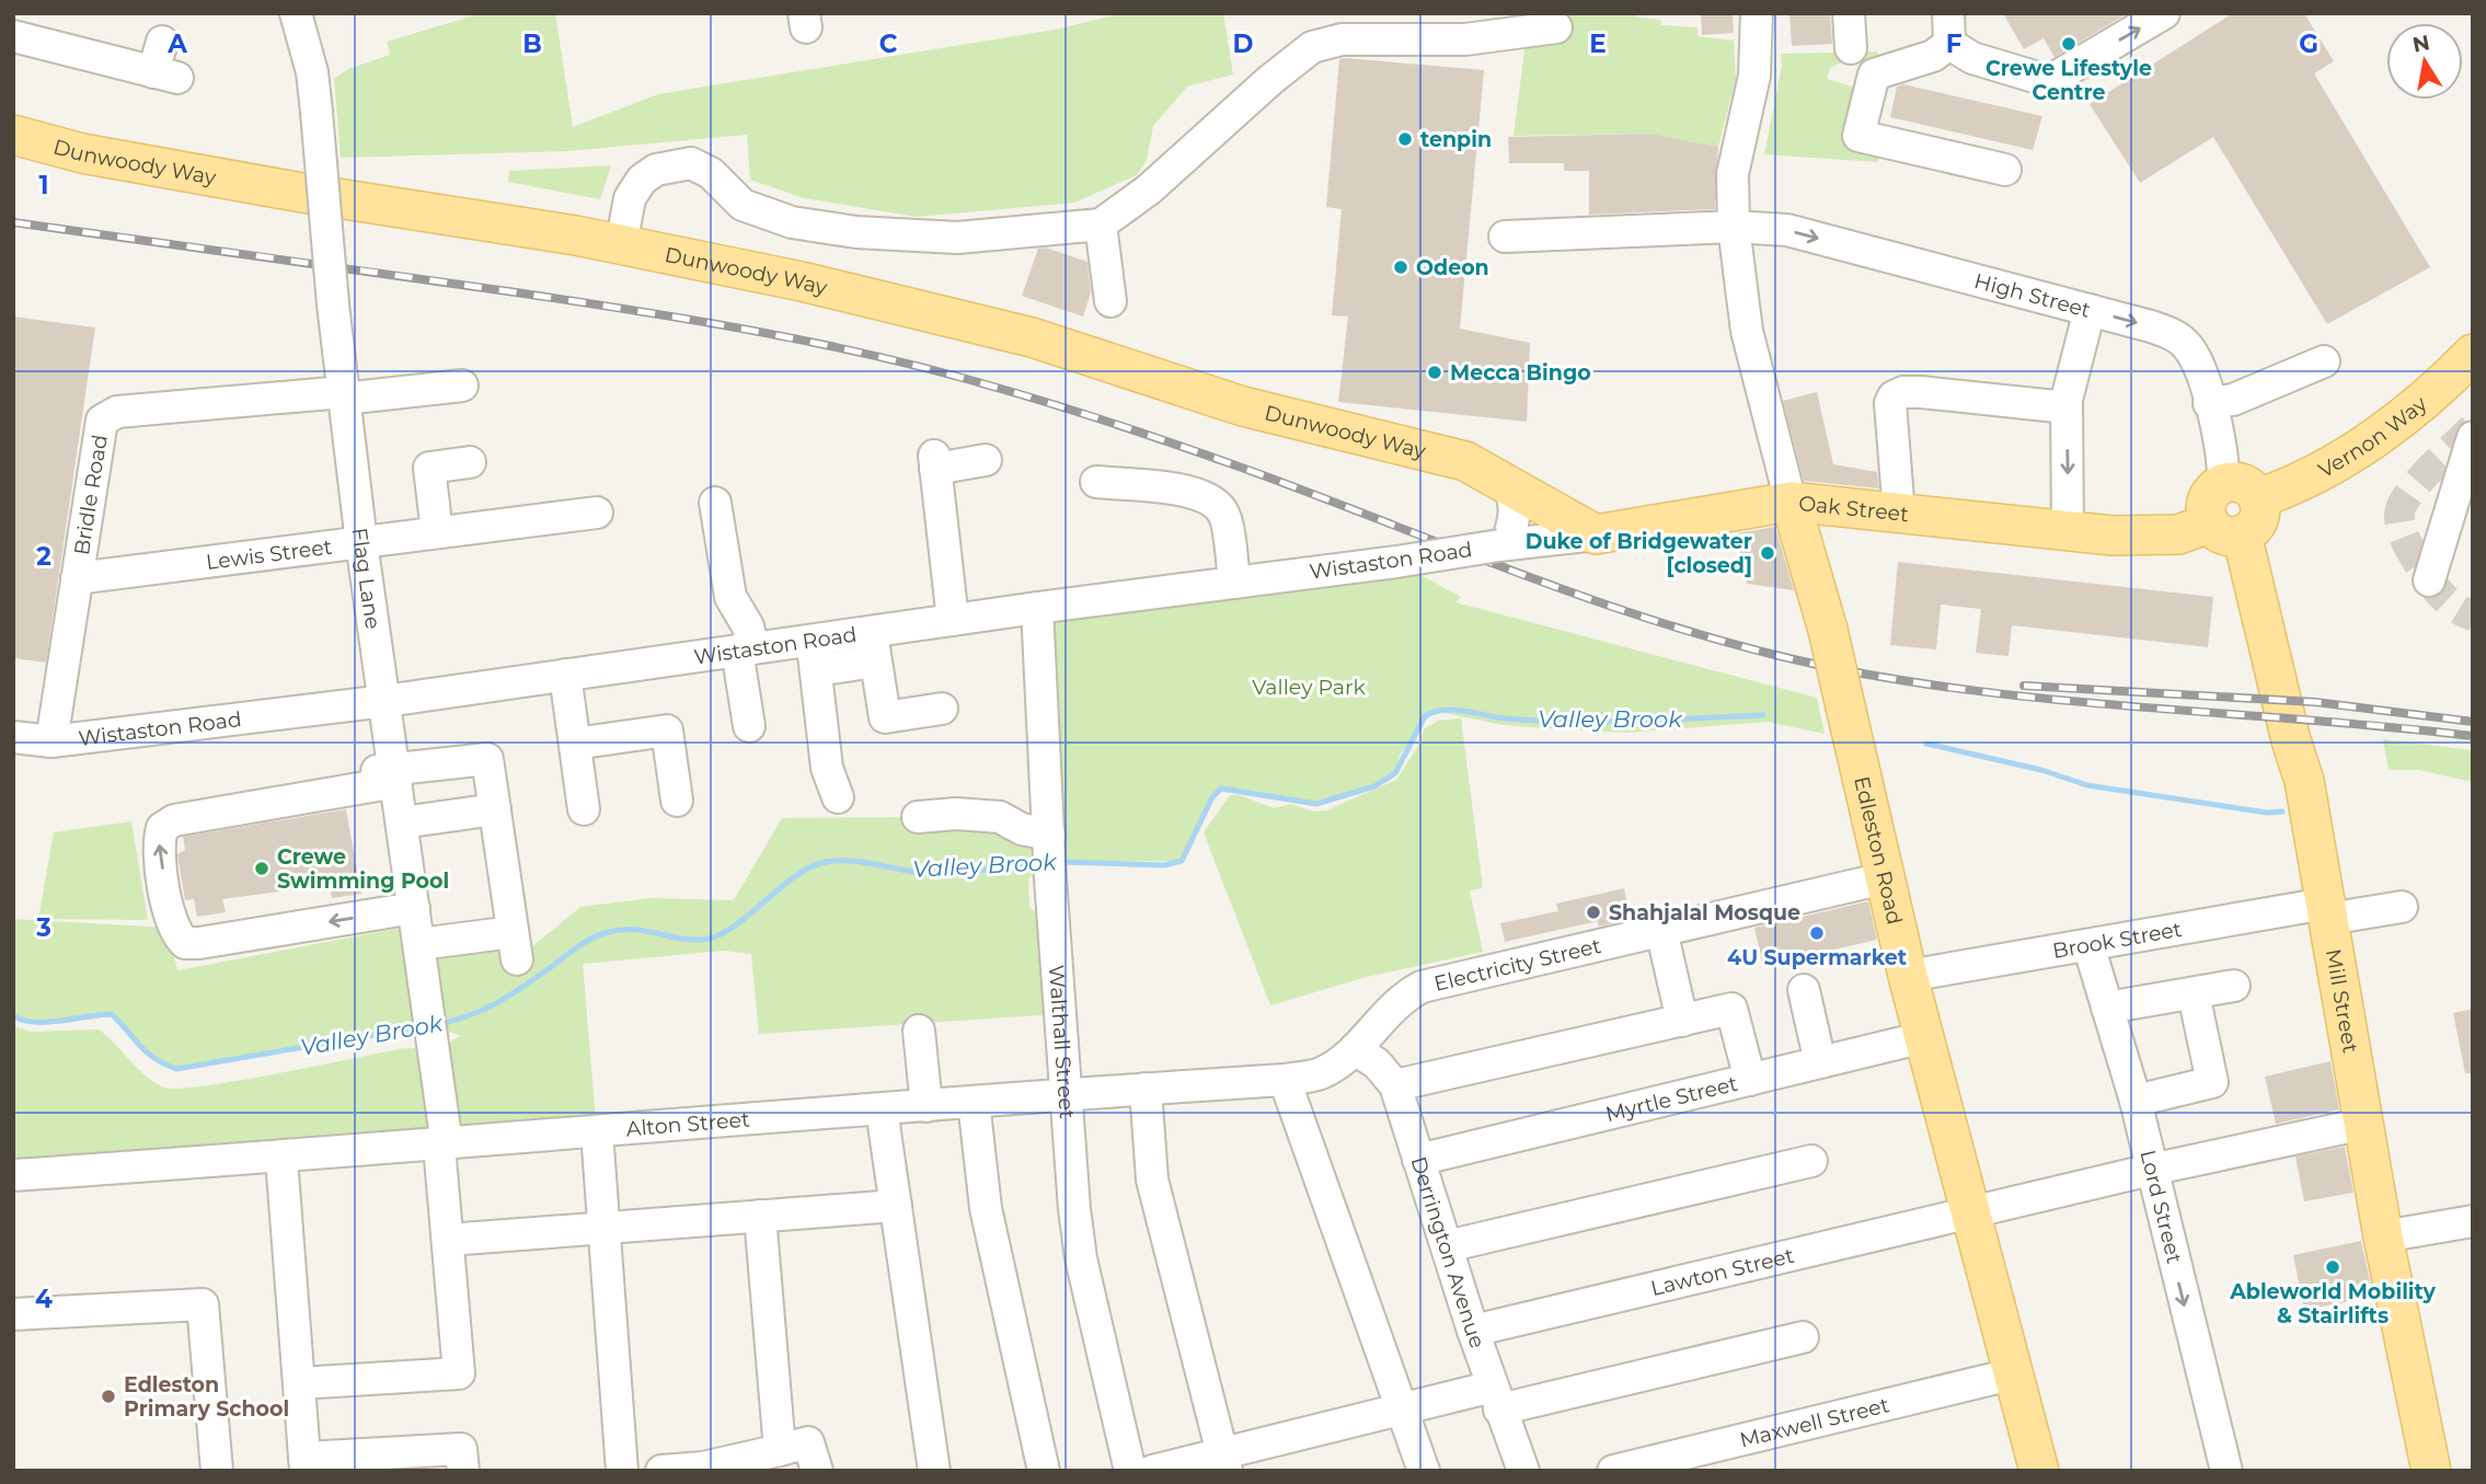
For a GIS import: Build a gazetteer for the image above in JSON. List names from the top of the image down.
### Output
{
  "streets": {
    "main road": [
      "Dunwoody Way",
      "Vernon Way",
      "Oak Street",
      "Edleston Road",
      "Mill Street"
    ],
    "street": [
      "High Street",
      "Bridle Road",
      "Lewis Street",
      "Wistaston Road",
      "Flag Lane",
      "Brook Street",
      "Electricity Street",
      "Walthall Street",
      "Myrtle Street",
      "Alton Street",
      "Lord Street",
      "Derrington Avenue",
      "Lawton Street",
      "Maxwell Street"
    ]
  },
  "crossings": [
    ["Dunwoody Way", "Oak Street"],
    ["High Street", "Vernon Way"],
    ["High Street", "Oak Street"],
    ["High Street", "Edleston Road"],
    ["High Street", "Mill Street"],
    ["Vernon Way", "Oak Street"],
    ["Vernon Way", "Mill Street"],
    ["Bridle Road", "Lewis Street"],
    ["Bridle Road", "Wistaston Road"],
    ["Bridle Road", "Flag Lane"],
    ["Oak Street", "Wistaston Road"],
    ["Oak Street", "Edleston Road"],
    ["Oak Street", "Mill Street"],
    ["Lewis Street", "Flag Lane"],
    ["Wistaston Road", "Flag Lane"],
    ["Wistaston Road", "Walthall Street"],
    ["Flag Lane", "Alton Street"],
    ["Edleston Road", "Brook Street"],
    ["Edleston Road", "Electricity Street"],
    ["Edleston Road", "Myrtle Street"],
    ["Edleston Road", "Lawton Street"],
    ["Edleston Road", "Maxwell Street"],
    ["Brook Street", "Mill Street"],
    ["Brook Street", "Lord Street"],
    ["Electricity Street", "Alton Street"],
    ["Electricity Street", "Derrington Avenue"],
    ["Mill Street", "Lawton Street"],
    ["Walthall Street", "Alton Street"],
    ["Myrtle Street", "Derrington Avenue"],
    ["Alton Street", "Derrington Avenue"],
    ["Lord Street", "Lawton Street"],
    ["Derrington Avenue", "Lawton Street"]
  ],
  "one_way": ["High Street", "Lord Street"],
  "water": ["Valley Brook"],
  "parks": ["Valley Park"],
  "places": [
    "Crewe Lifestyle Centre",
    "tenpin",
    "Odeon",
    "Mecca Bingo",
    "Duke of Bridgewater [closed]",
    "Crewe Swimming Pool",
    "Shahjalal Mosque",
    "4U Supermarket",
    "Ableworld Mobility & Stairlifts",
    "Edleston Primary School"
  ],
  "north": "top",
  "grid": {
    "columns": [
      "A",
      "B",
      "C",
      "D",
      "E",
      "F",
      "G"
    ],
    "rows": [
      "1",
      "2",
      "3",
      "4"
    ]
  }
}
